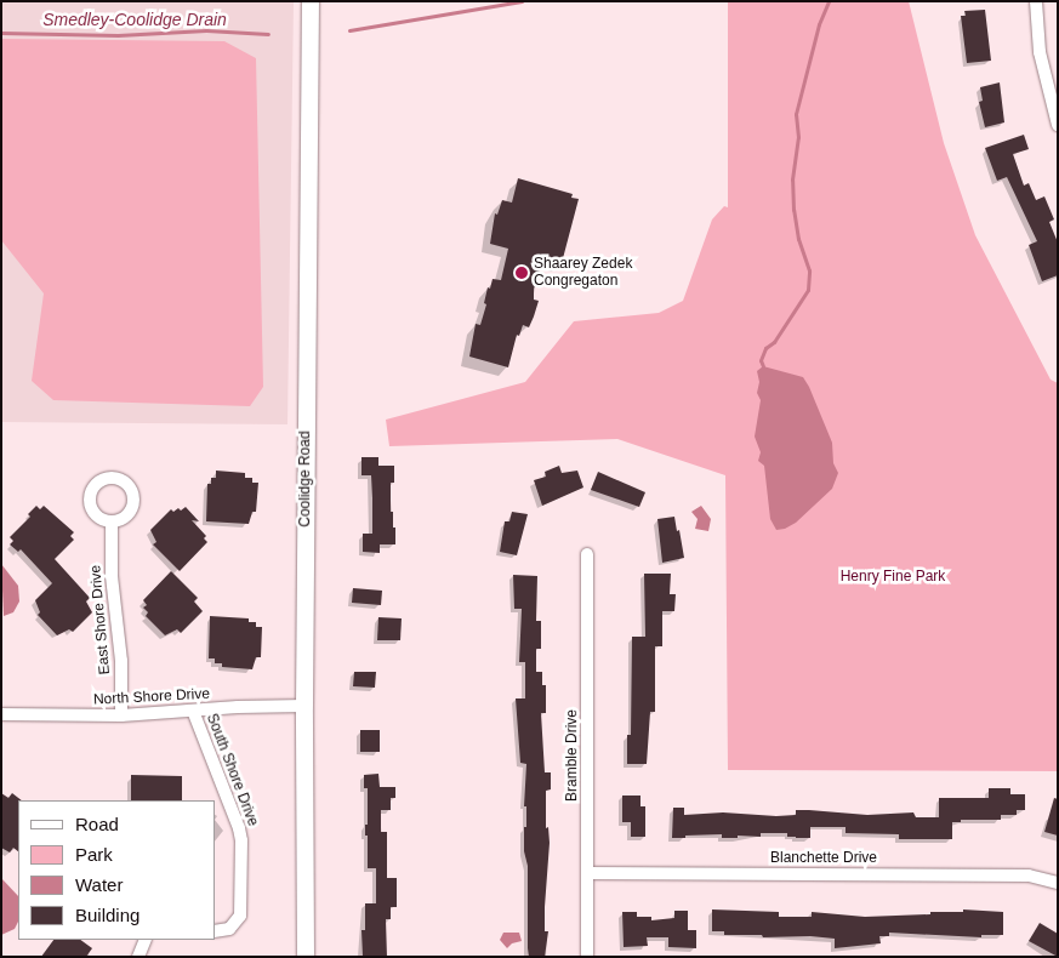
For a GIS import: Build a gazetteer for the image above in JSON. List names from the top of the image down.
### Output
{
  "streets": {
    "street": [
      "Coolidge Road",
      "East Shore Drive",
      "North Shore Drive",
      "Bramble Drive",
      "South Shore Drive",
      "Blanchette Drive"
    ]
  },
  "crossings": [
    ["Coolidge Road", "North Shore Drive"],
    ["East Shore Drive", "North Shore Drive"],
    ["North Shore Drive", "South Shore Drive"],
    ["Bramble Drive", "Blanchette Drive"]
  ],
  "water": ["Smedley-Coolidge Drain"],
  "parks": ["Henry Fine Park"],
  "places": ["Shaarey Zedek Congregaton"],
  "legend": [
    "Road",
    "Park",
    "Water",
    "Building"
  ]
}
